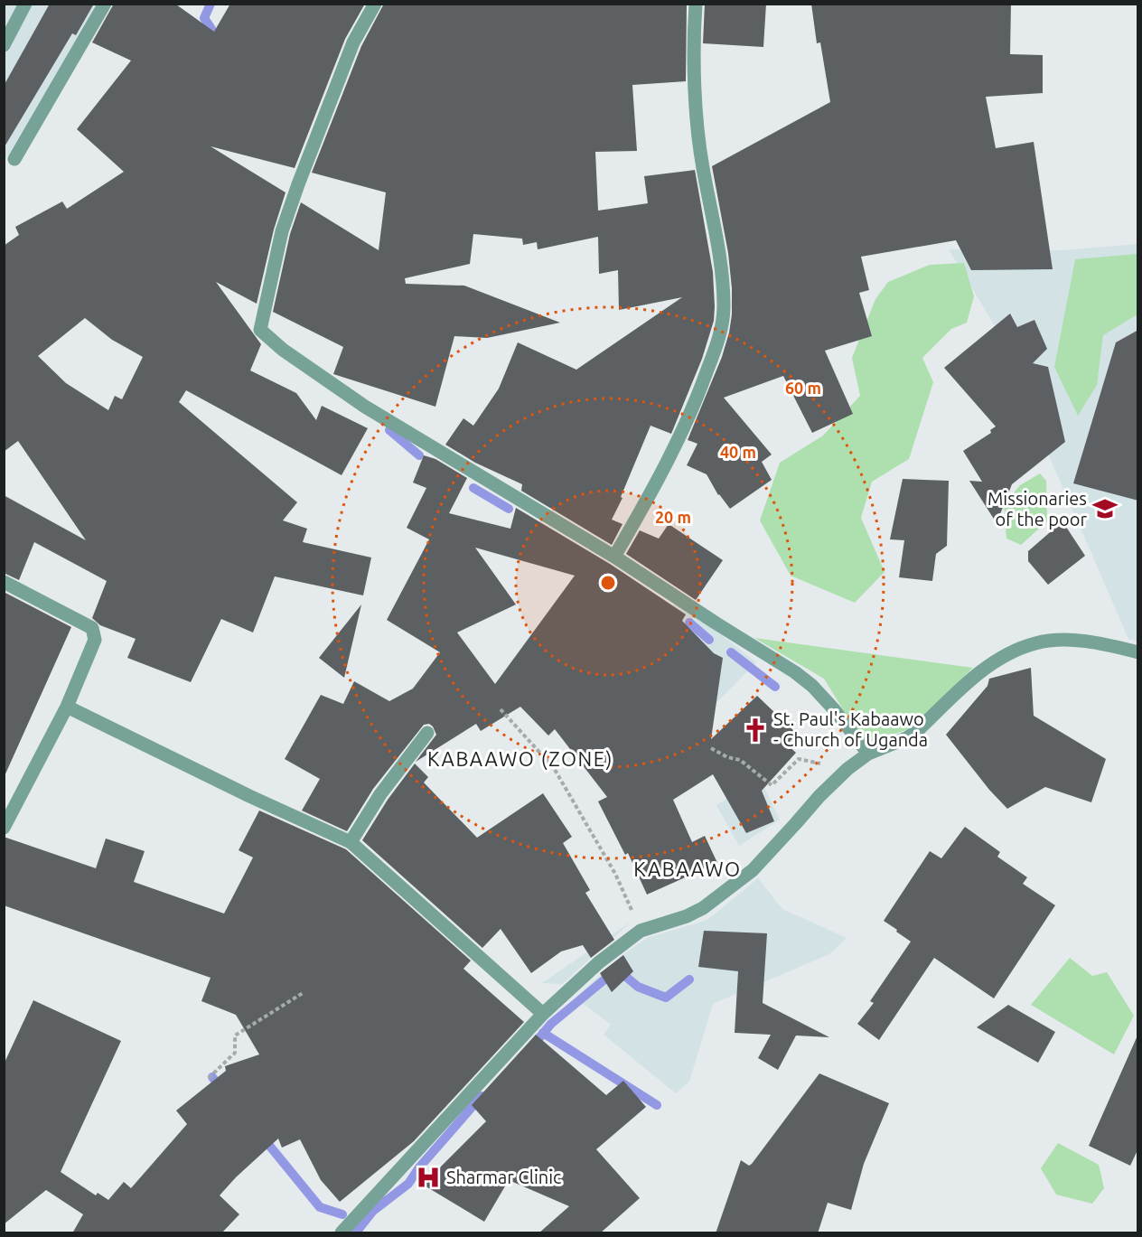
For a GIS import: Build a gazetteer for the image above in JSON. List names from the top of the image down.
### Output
{
  "districts": ["KABAAWO (ZONE)", "KABAAWO"],
  "places": {
    "school or university": ["Missionaries of the poor"],
    "church": ["St. Paul's Kabaawo - Church of Uganda"],
    "hospital": ["Sharmar Clinic"]
  },
  "rings": ["60 m", "40 m", "20 m"]
}
